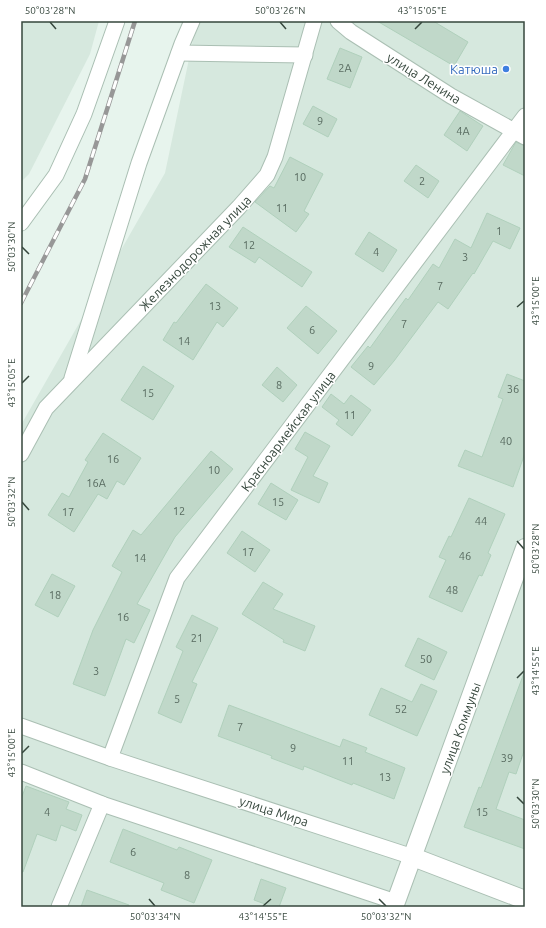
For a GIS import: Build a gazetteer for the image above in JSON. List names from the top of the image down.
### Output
{
  "streets": {
    "street": [
      "улица Ленина",
      "Железнодорожная улица",
      "Красноармейская улица",
      "улица Коммуны",
      "улица Мира"
    ]
  },
  "crossings": [
    ["улица Ленина", "Красноармейская улица"],
    ["Красноармейская улица", "улица Мира"],
    ["улица Коммуны", "улица Мира"]
  ],
  "places": ["Катюша"],
  "house_numbers": [
    "2А",
    "9",
    "4А",
    "10",
    "2",
    "11",
    "1",
    "12",
    "4",
    "3",
    "7",
    "13",
    "7",
    "6",
    "14",
    "9",
    "8",
    "36",
    "15",
    "11",
    "40",
    "16",
    "10",
    "16А",
    "15",
    "12",
    "17",
    "44",
    "17",
    "46",
    "14",
    "48",
    "18",
    "16",
    "21",
    "50",
    "3",
    "5",
    "52",
    "7",
    "9",
    "39",
    "11",
    "13",
    "4",
    "15",
    "6",
    "8"
  ],
  "coordinates": [
    "50°03'28\"N",
    "50°03'26\"N",
    "43°15'05\"E",
    "50°03'30\"N",
    "43°15'00\"E",
    "50°03'32\"N",
    "43°14'55\"E",
    "50°03'34\"N"
  ]
}
